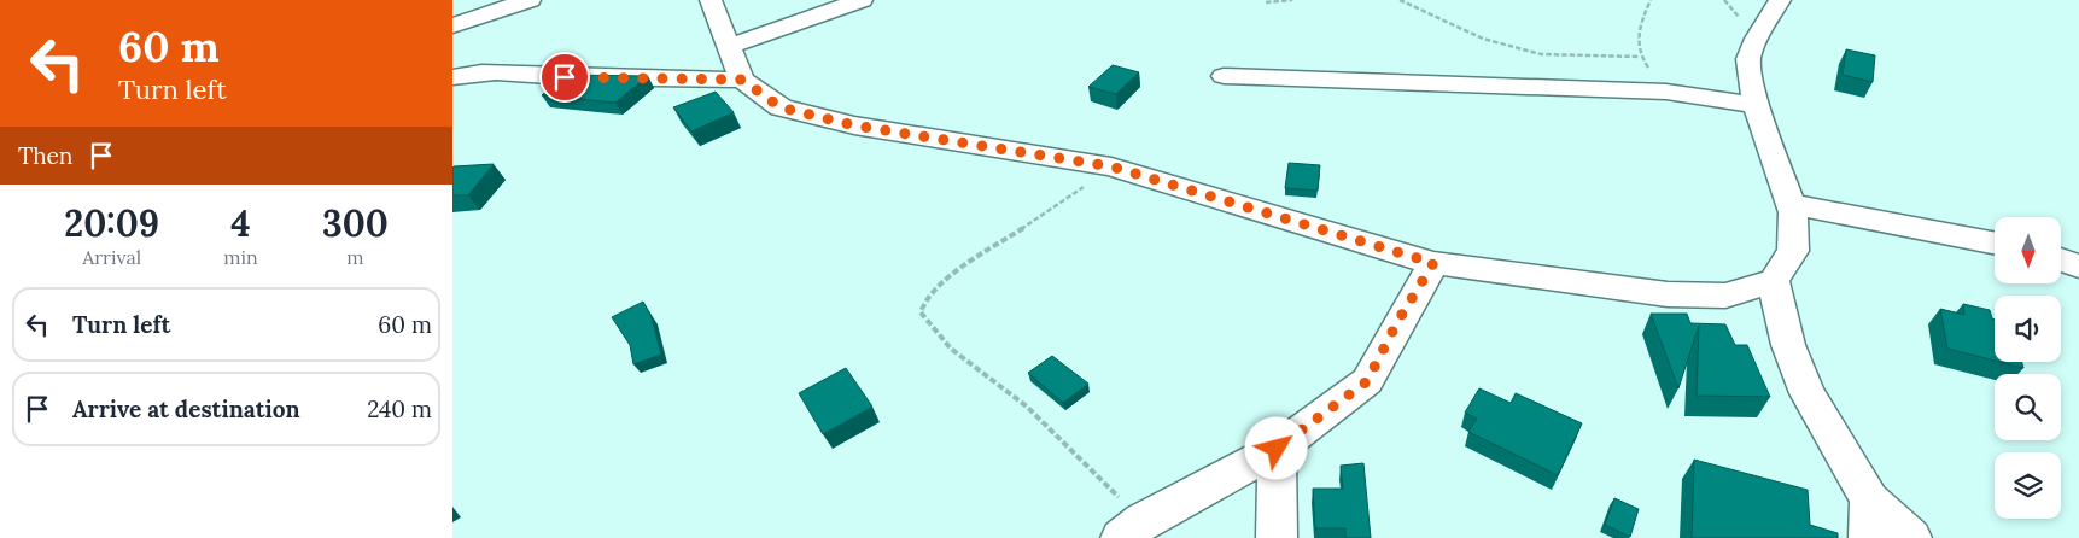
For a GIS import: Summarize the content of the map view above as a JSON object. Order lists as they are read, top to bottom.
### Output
{
  "north": "bottom",
  "page": {
    "turn": ["60 m", "Turn left"],
    "then": "Then",
    "eta": [
      "20:09",
      "Arrival",
      "4",
      "min",
      "300",
      "m"
    ],
    "list": [
      {
        "name": "Turn left",
        "value": "60 m"
      },
      {
        "name": "Arrive at destination",
        "value": "240 m"
      }
    ]
  }
}
